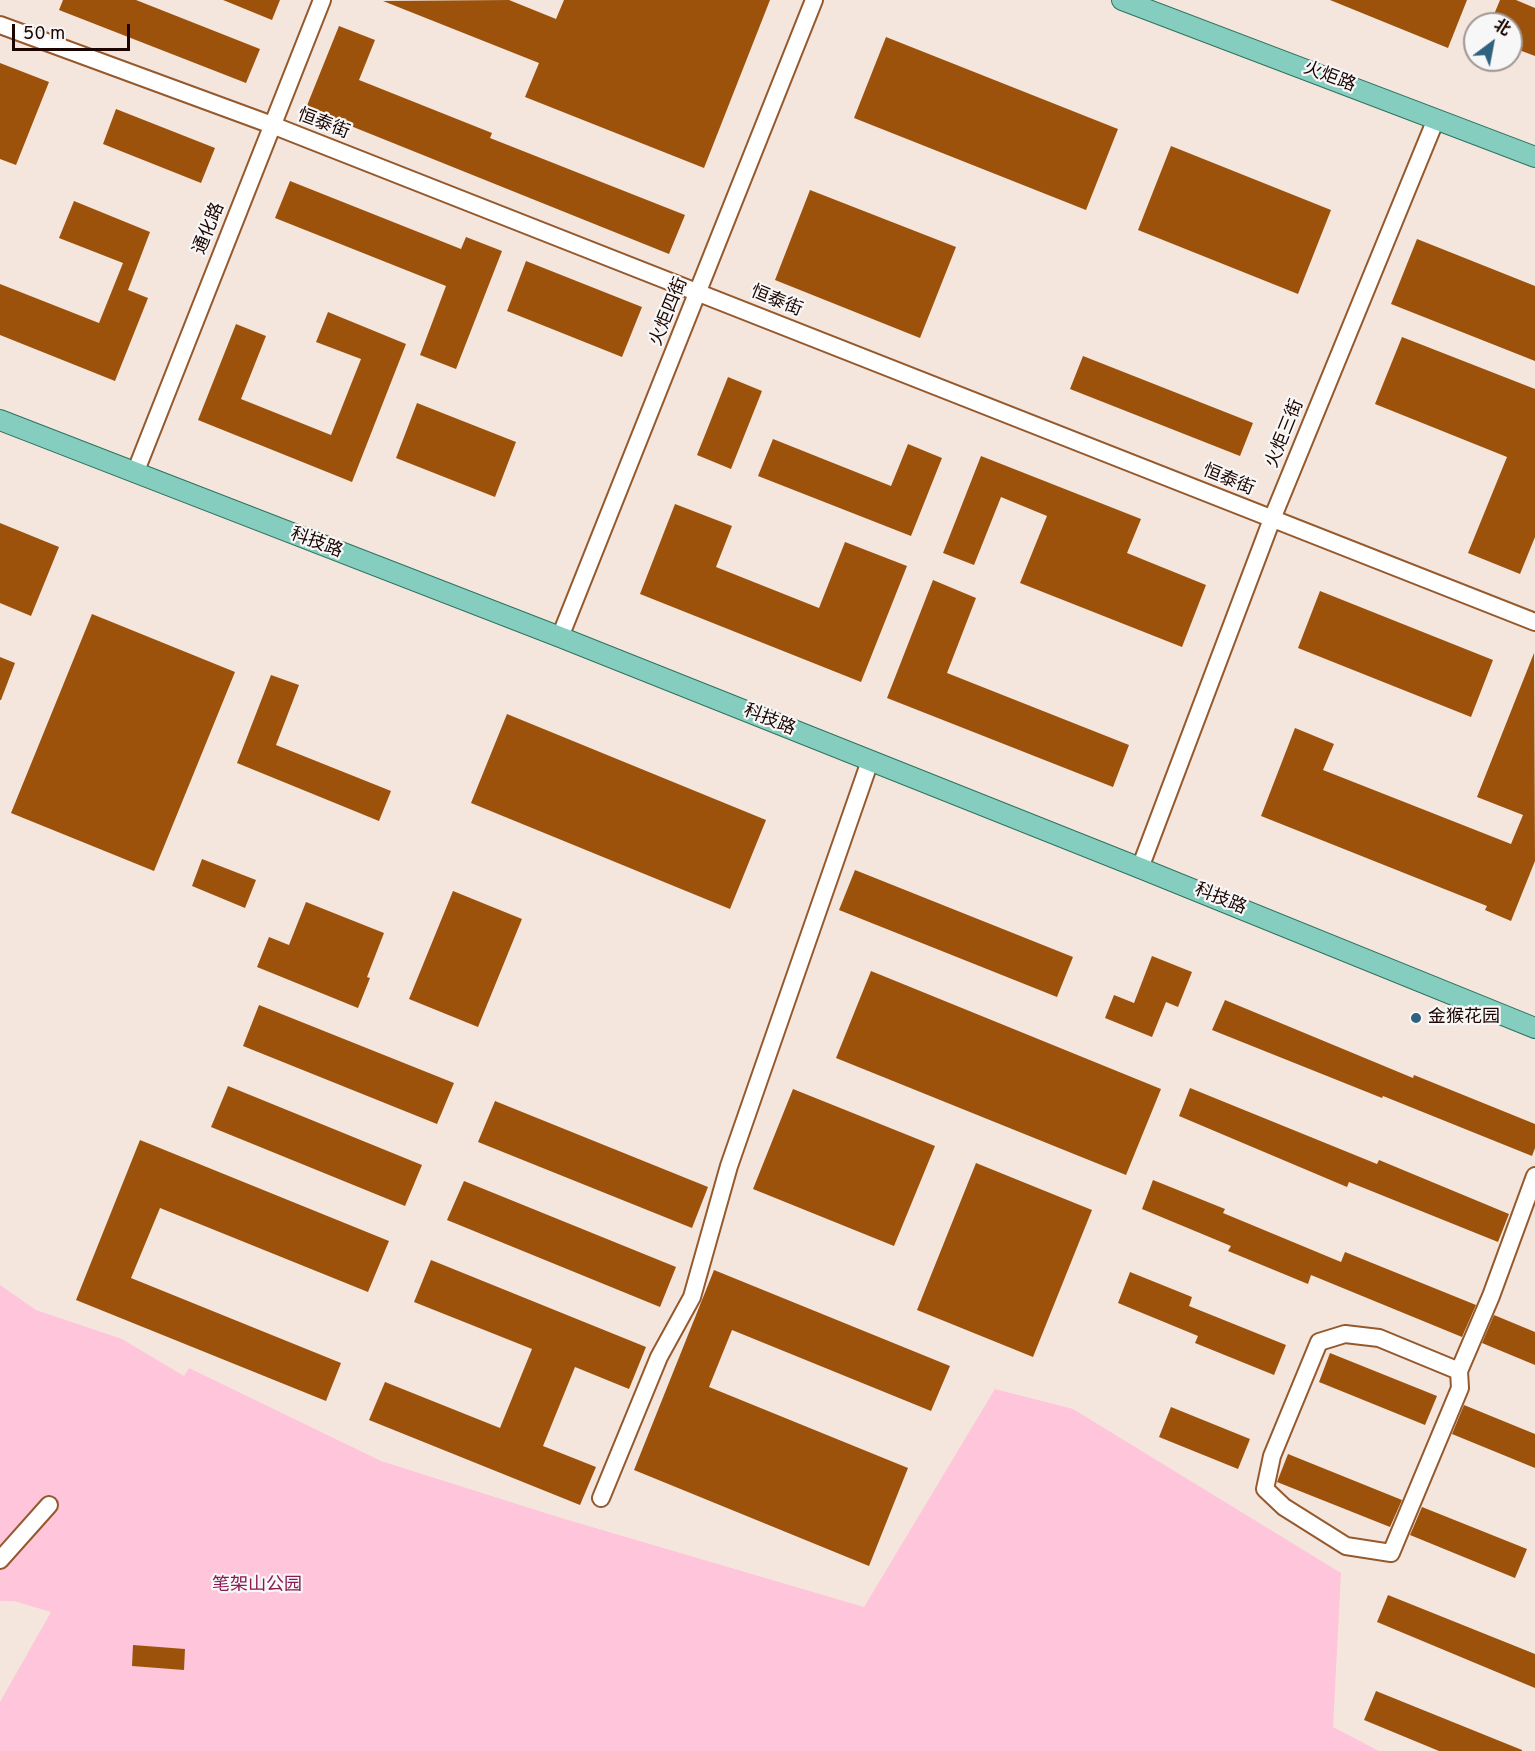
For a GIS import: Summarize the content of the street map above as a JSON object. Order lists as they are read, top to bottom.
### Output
{
  "streets": {
    "main road": ["火炬路", "科技路"],
    "street": [
      "恒泰街",
      "通化路",
      "火炬四街",
      "火炬三街"
    ]
  },
  "crossings": [
    ["火炬路", "火炬三街"],
    ["恒泰街", "通化路"],
    ["恒泰街", "火炬四街"],
    ["恒泰街", "火炬三街"],
    ["通化路", "科技路"],
    ["火炬四街", "科技路"],
    ["火炬三街", "科技路"]
  ],
  "parks": ["笔架山公园"],
  "places": ["金猴花园"],
  "scale_bar": "50 m",
  "north": "top right"
}
